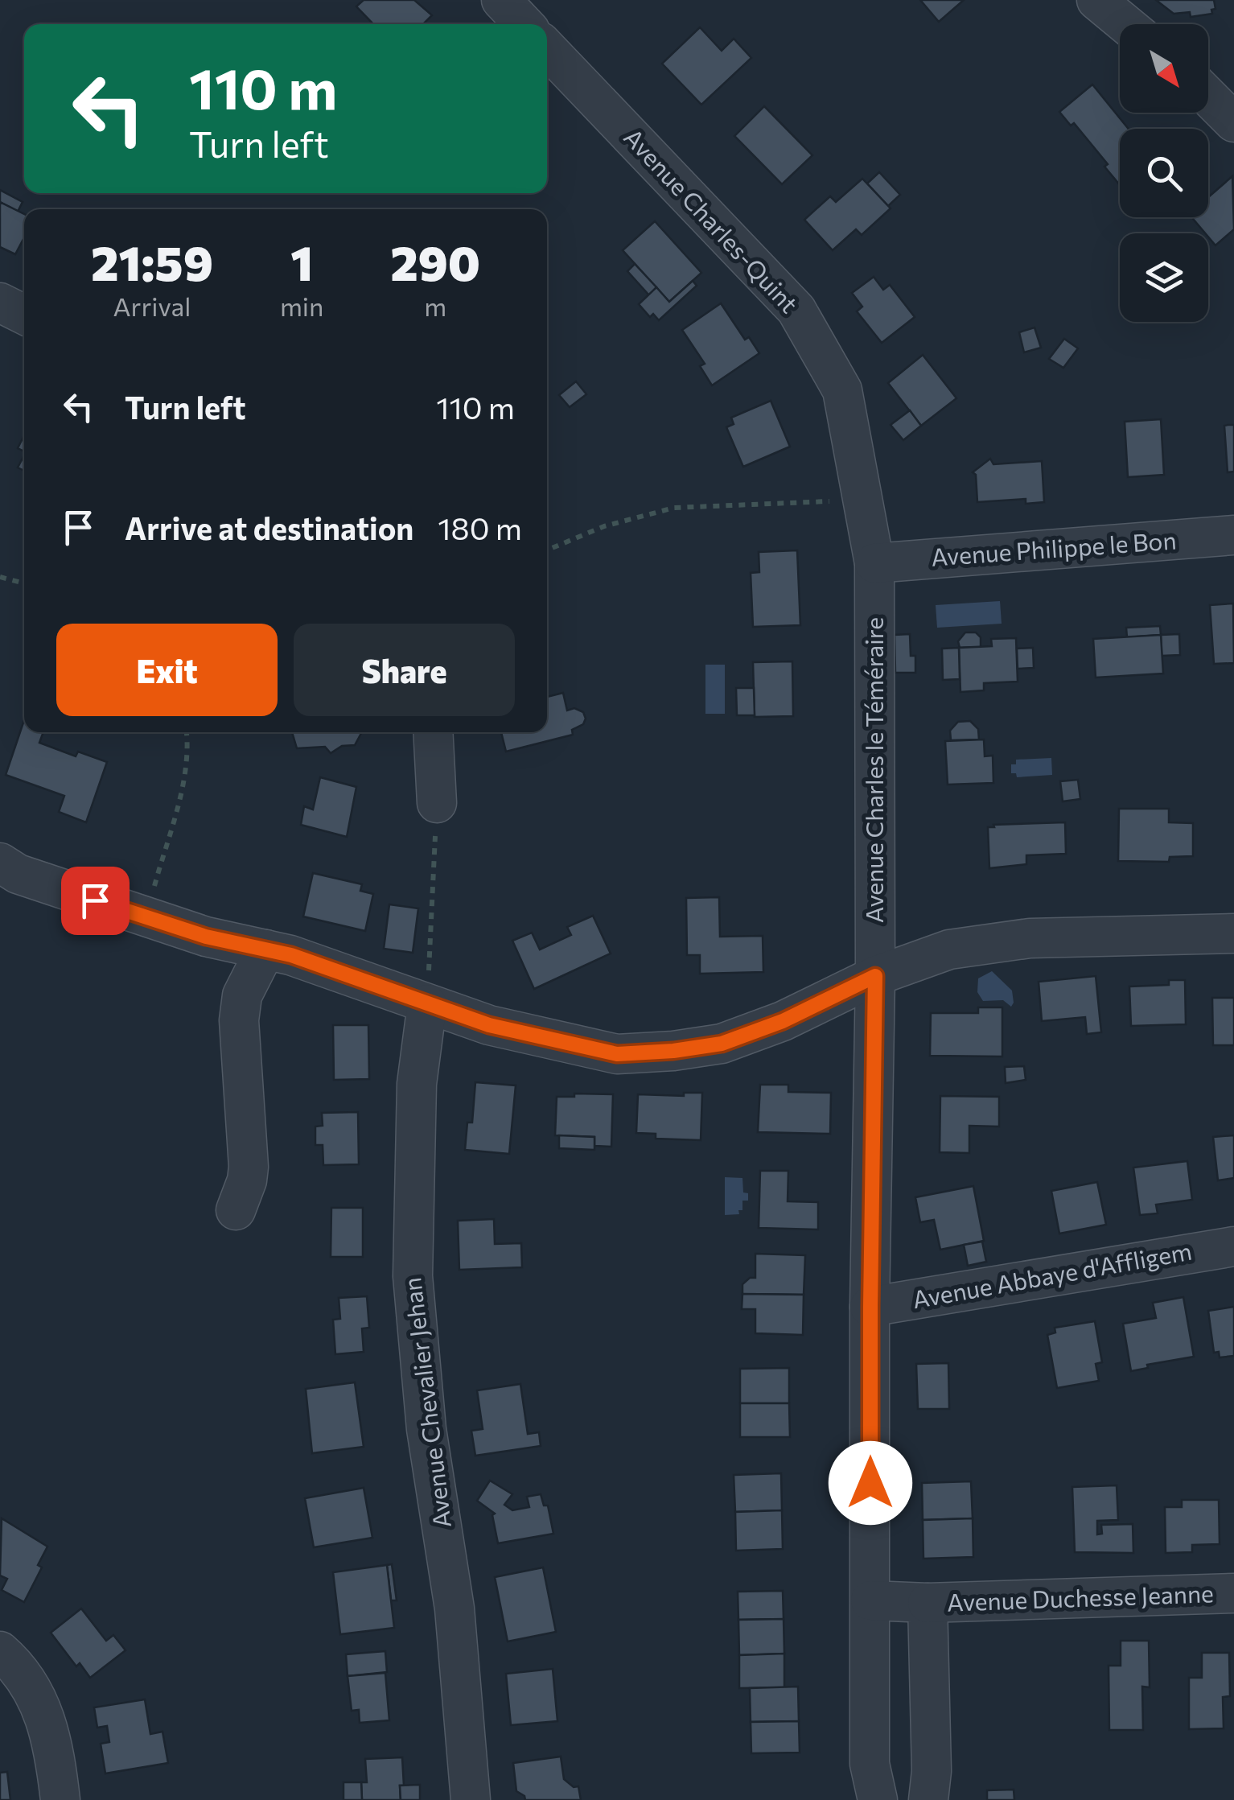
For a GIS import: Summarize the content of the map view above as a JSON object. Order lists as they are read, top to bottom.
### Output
{
  "streets": {
    "street": [
      "Avenue Charles-Quint",
      "Avenue Philippe le Bon",
      "Avenue Charles le Téméraire",
      "Avenue Abbaye d'Affligem",
      "Avenue Chevalier Jehan",
      "Avenue Duchesse Jeanne"
    ]
  },
  "crossings": [
    ["Avenue Charles-Quint", "Avenue Philippe le Bon"],
    ["Avenue Charles-Quint", "Avenue Charles le Téméraire"],
    ["Avenue Philippe le Bon", "Avenue Charles le Téméraire"],
    ["Avenue Charles le Téméraire", "Avenue Abbaye d'Affligem"],
    ["Avenue Charles le Téméraire", "Avenue Duchesse Jeanne"]
  ],
  "north": "bottom right",
  "page": {
    "turn": ["110 m", "Turn left"],
    "eta": [
      "21:59",
      "Arrival",
      "1",
      "min",
      "290",
      "m"
    ],
    "list": [
      {
        "name": "Turn left",
        "value": "110 m"
      },
      {
        "name": "Arrive at destination",
        "value": "180 m"
      }
    ],
    "buttons": ["Exit", "Share"]
  }
}
